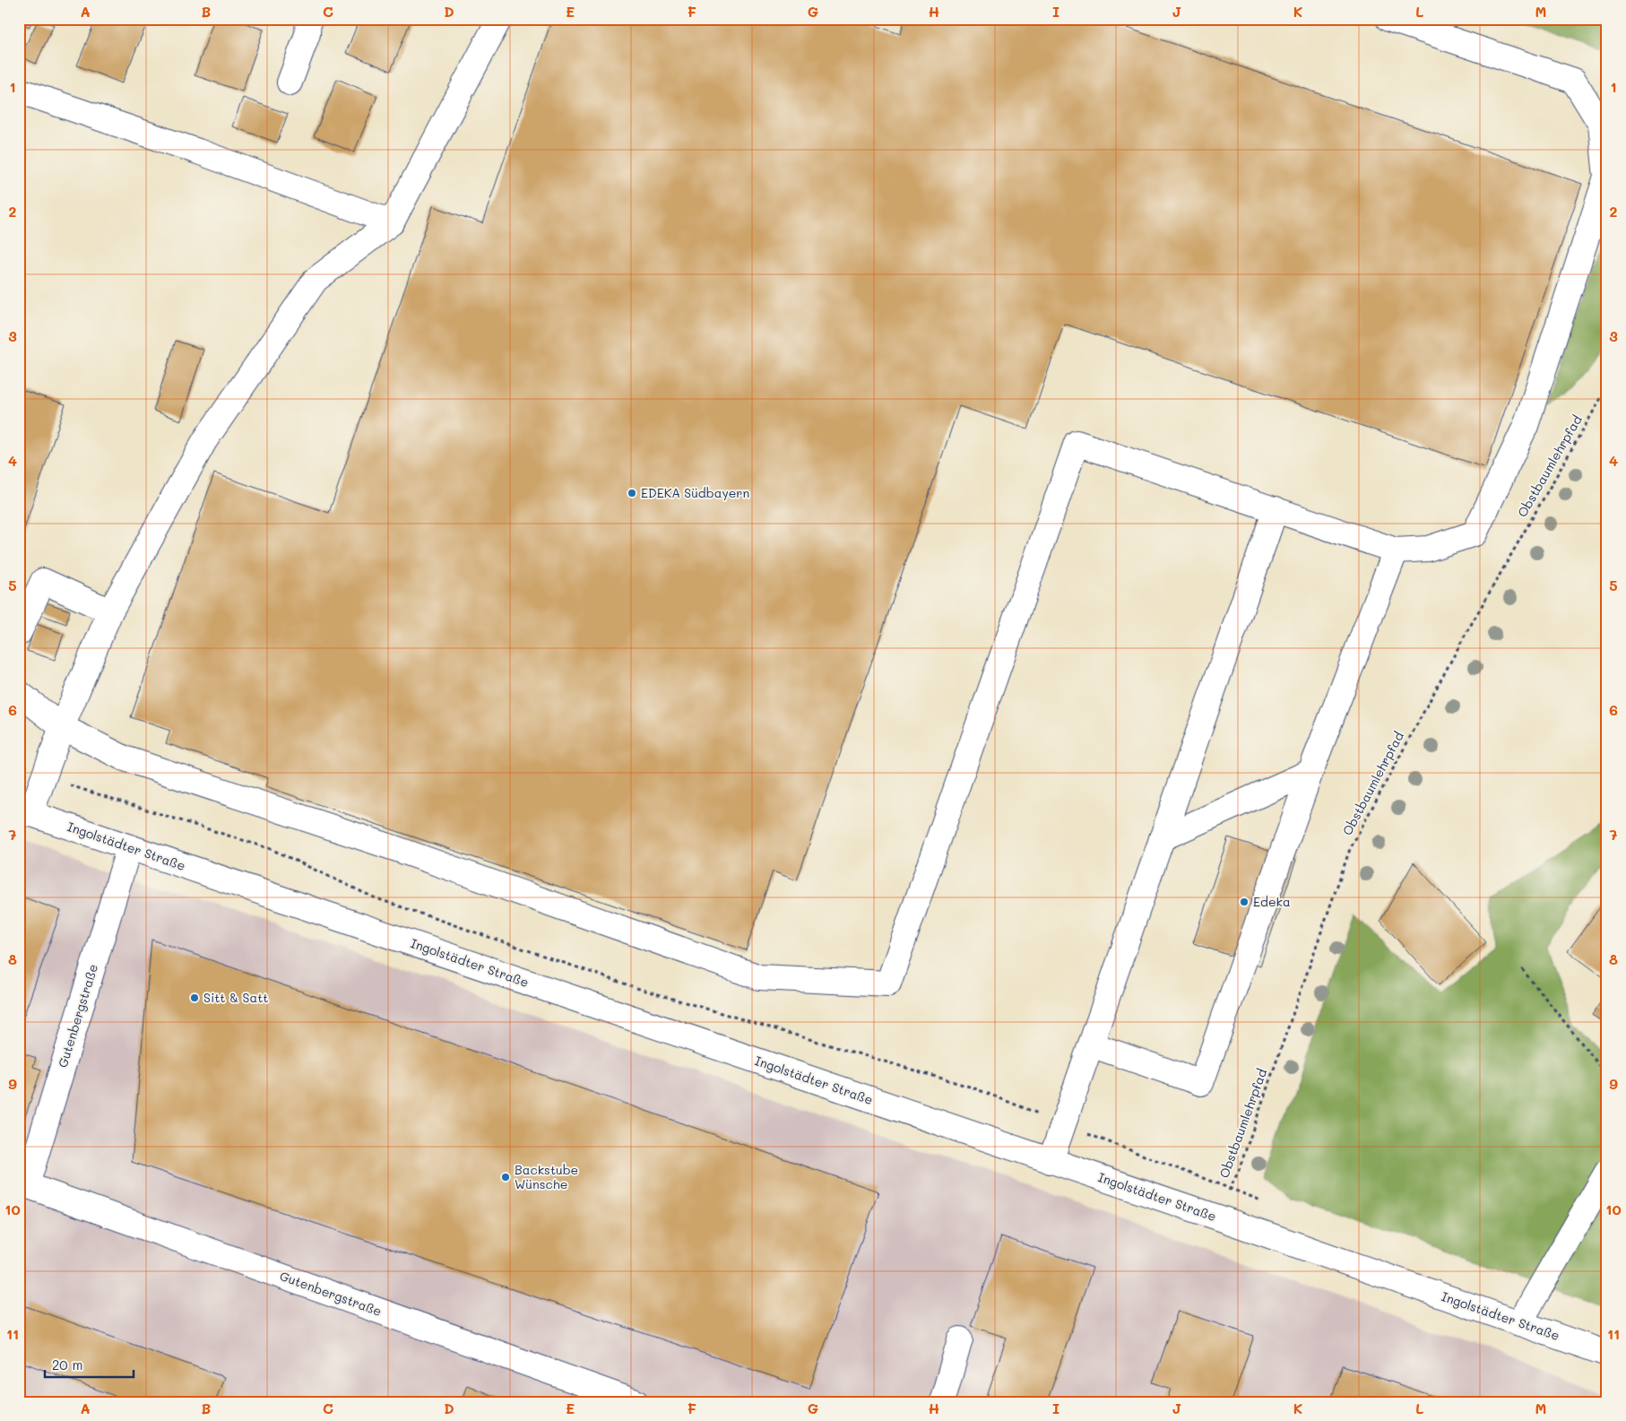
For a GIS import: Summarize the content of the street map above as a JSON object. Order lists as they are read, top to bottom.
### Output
{
  "streets": {
    "street": ["Ingolstädter Straße", "Gutenbergstraße"],
    "path": ["Obstbaumlehrpfad"]
  },
  "crossings": [
    ["Obstbaumlehrpfad", "Ingolstädter Straße"],
    ["Ingolstädter Straße", "Gutenbergstraße"]
  ],
  "places": [
    "EDEKA Südbayern",
    "Edeka",
    "Sitt & Satt",
    "Backstube Wünsche"
  ],
  "scale_bar": "20 m",
  "grid": {
    "columns": [
      "A",
      "B",
      "C",
      "D",
      "E",
      "F",
      "G",
      "H",
      "I",
      "J",
      "K",
      "L",
      "M"
    ],
    "rows": [
      "1",
      "2",
      "3",
      "4",
      "5",
      "6",
      "7",
      "8",
      "9",
      "10",
      "11"
    ]
  }
}
